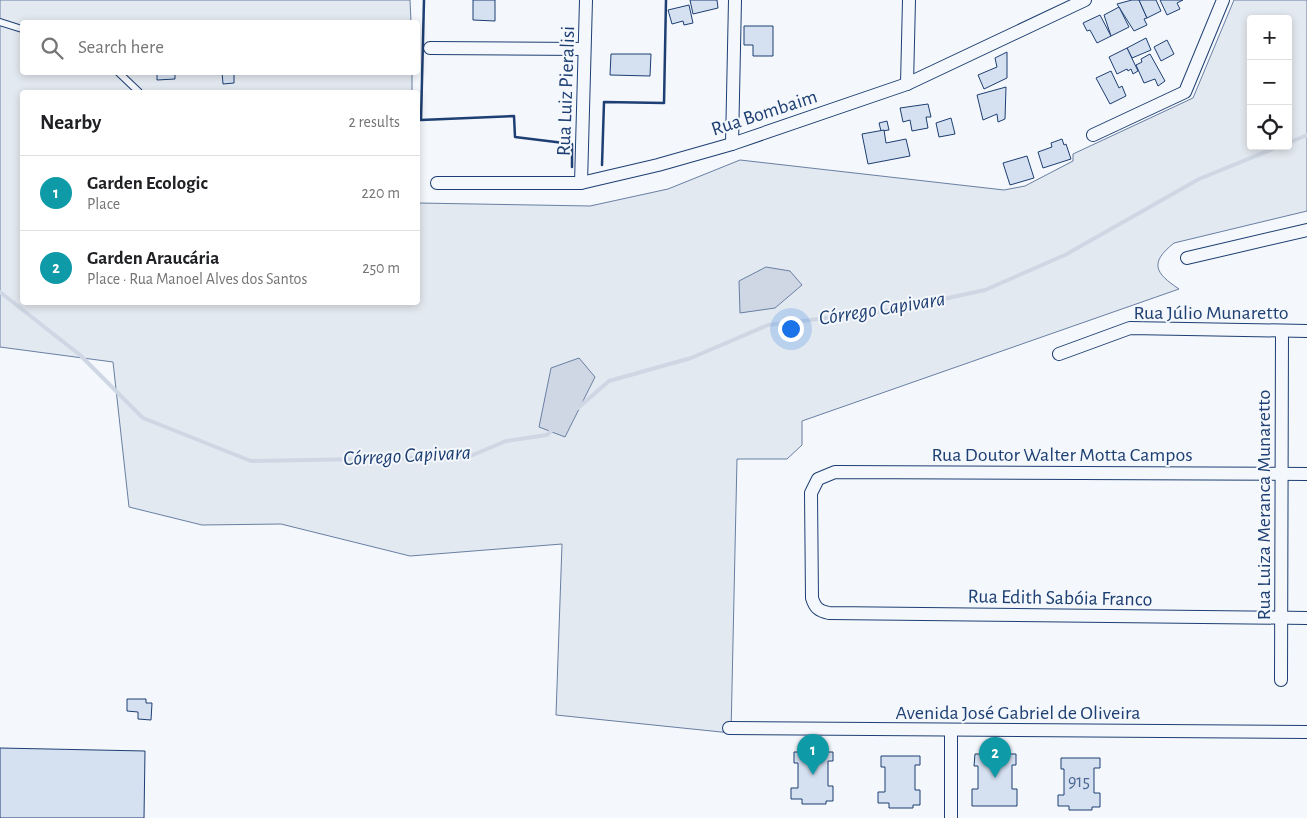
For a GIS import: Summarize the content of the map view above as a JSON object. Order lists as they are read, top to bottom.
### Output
{
  "streets": {
    "street": [
      "Rua Luiz Pieralisi",
      "Rua Bombaim",
      "Rua Júlio Munaretto",
      "Rua Doutor Walter Motta Campos",
      "Rua Luiza Meranca Munaretto",
      "Rua Edith Sabóia Franco",
      "Avenida José Gabriel de Oliveira"
    ]
  },
  "crossings": [
    ["Rua Luiz Pieralisi", "Rua Bombaim"],
    ["Rua Júlio Munaretto", "Rua Luiza Meranca Munaretto"],
    ["Rua Doutor Walter Motta Campos", "Rua Luiza Meranca Munaretto"],
    ["Rua Doutor Walter Motta Campos", "Rua Edith Sabóia Franco"],
    ["Rua Luiza Meranca Munaretto", "Rua Edith Sabóia Franco"]
  ],
  "water": ["Córrego Capivara"],
  "house_numbers": ["915"],
  "page": {
    "map_buttons": ["+", "−"],
    "search": "Search here",
    "heading": ["Nearby", "2 results"],
    "list": [
      {
        "mark": "1",
        "name": "Garden Ecologic",
        "note": "Place",
        "value": "220 m"
      },
      {
        "mark": "2",
        "name": "Garden Araucária",
        "note": "Place · Rua Manoel Alves dos Santos",
        "value": "250 m"
      }
    ],
    "pins": ["1", "2"]
  }
}
